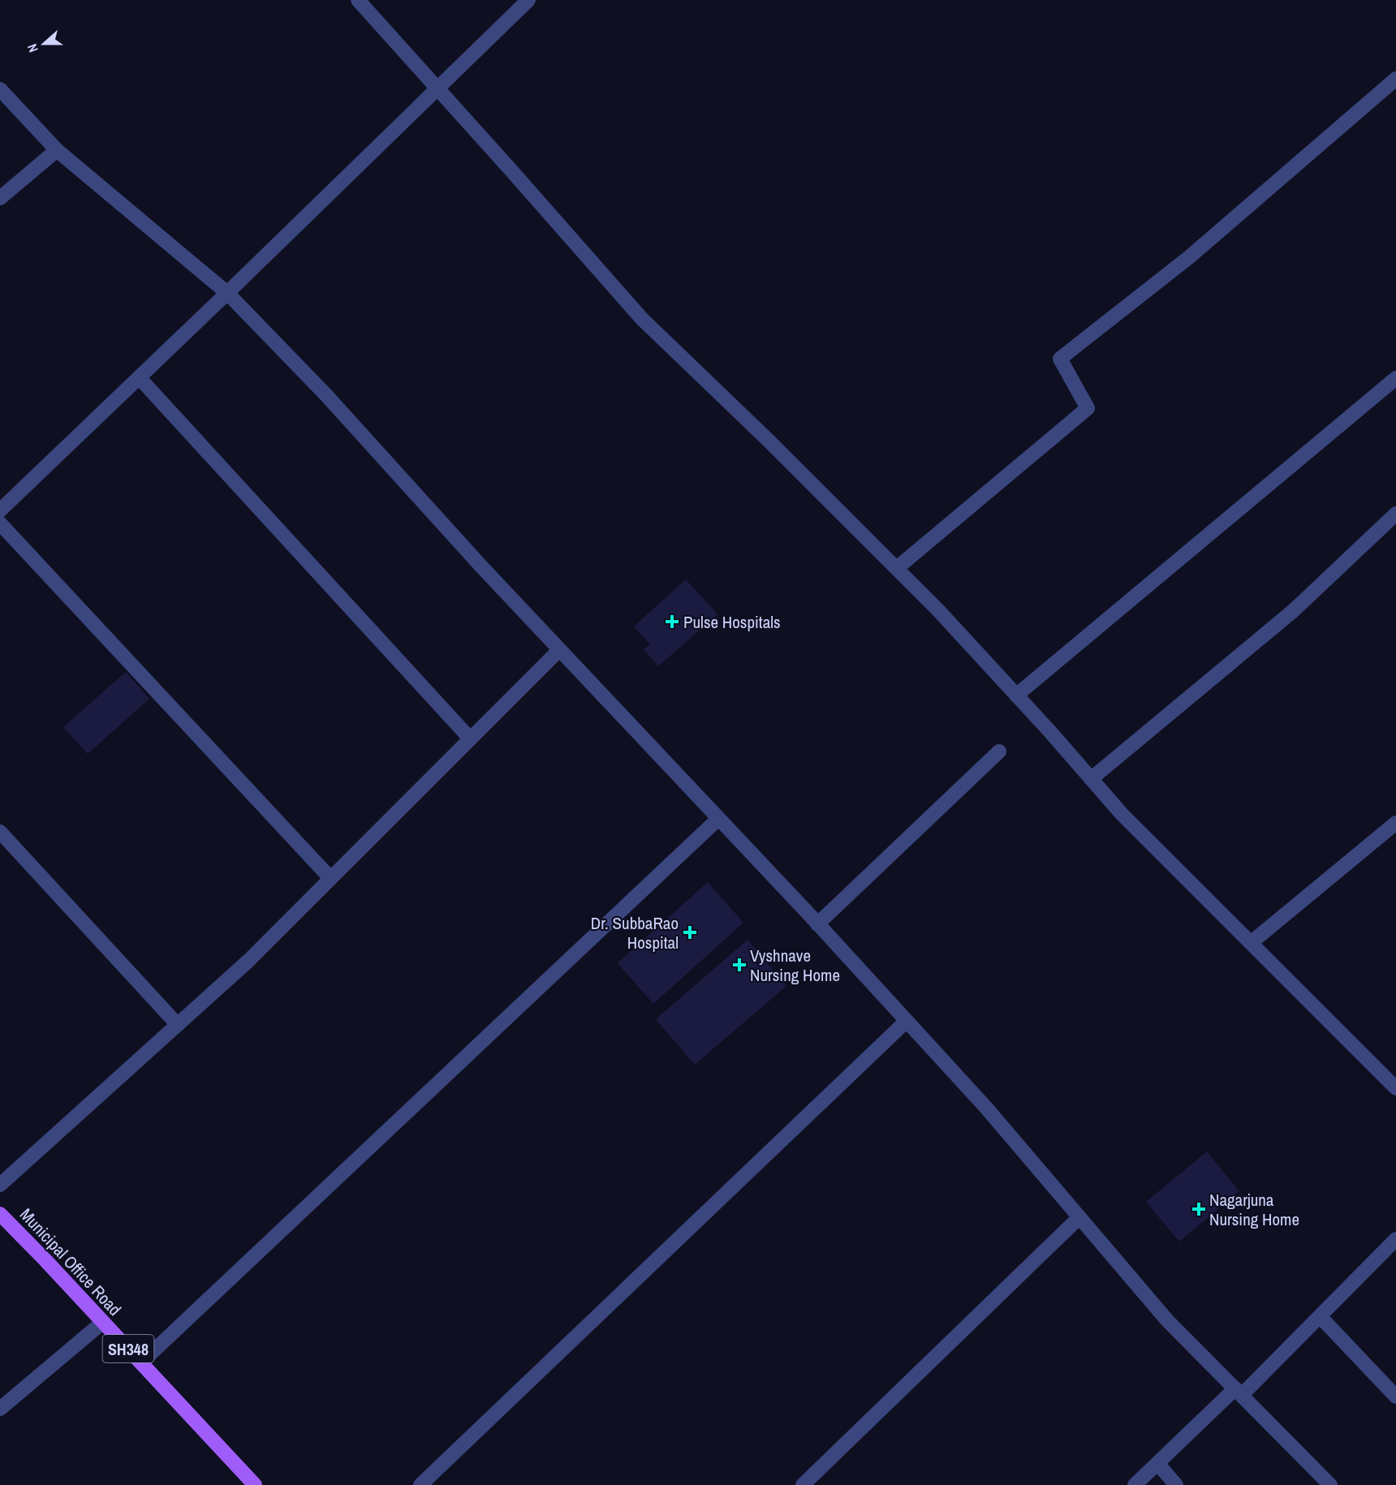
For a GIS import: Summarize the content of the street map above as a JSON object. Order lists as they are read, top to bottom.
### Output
{
  "streets": {
    "main road": ["Municipal Office Road", "SH348"]
  },
  "places": {
    "health": [
      "Pulse Hospitals",
      "Dr. SubbaRao Hospital",
      "Vyshnave Nursing Home",
      "Nagarjuna Nursing Home"
    ]
  },
  "north": "left"
}
